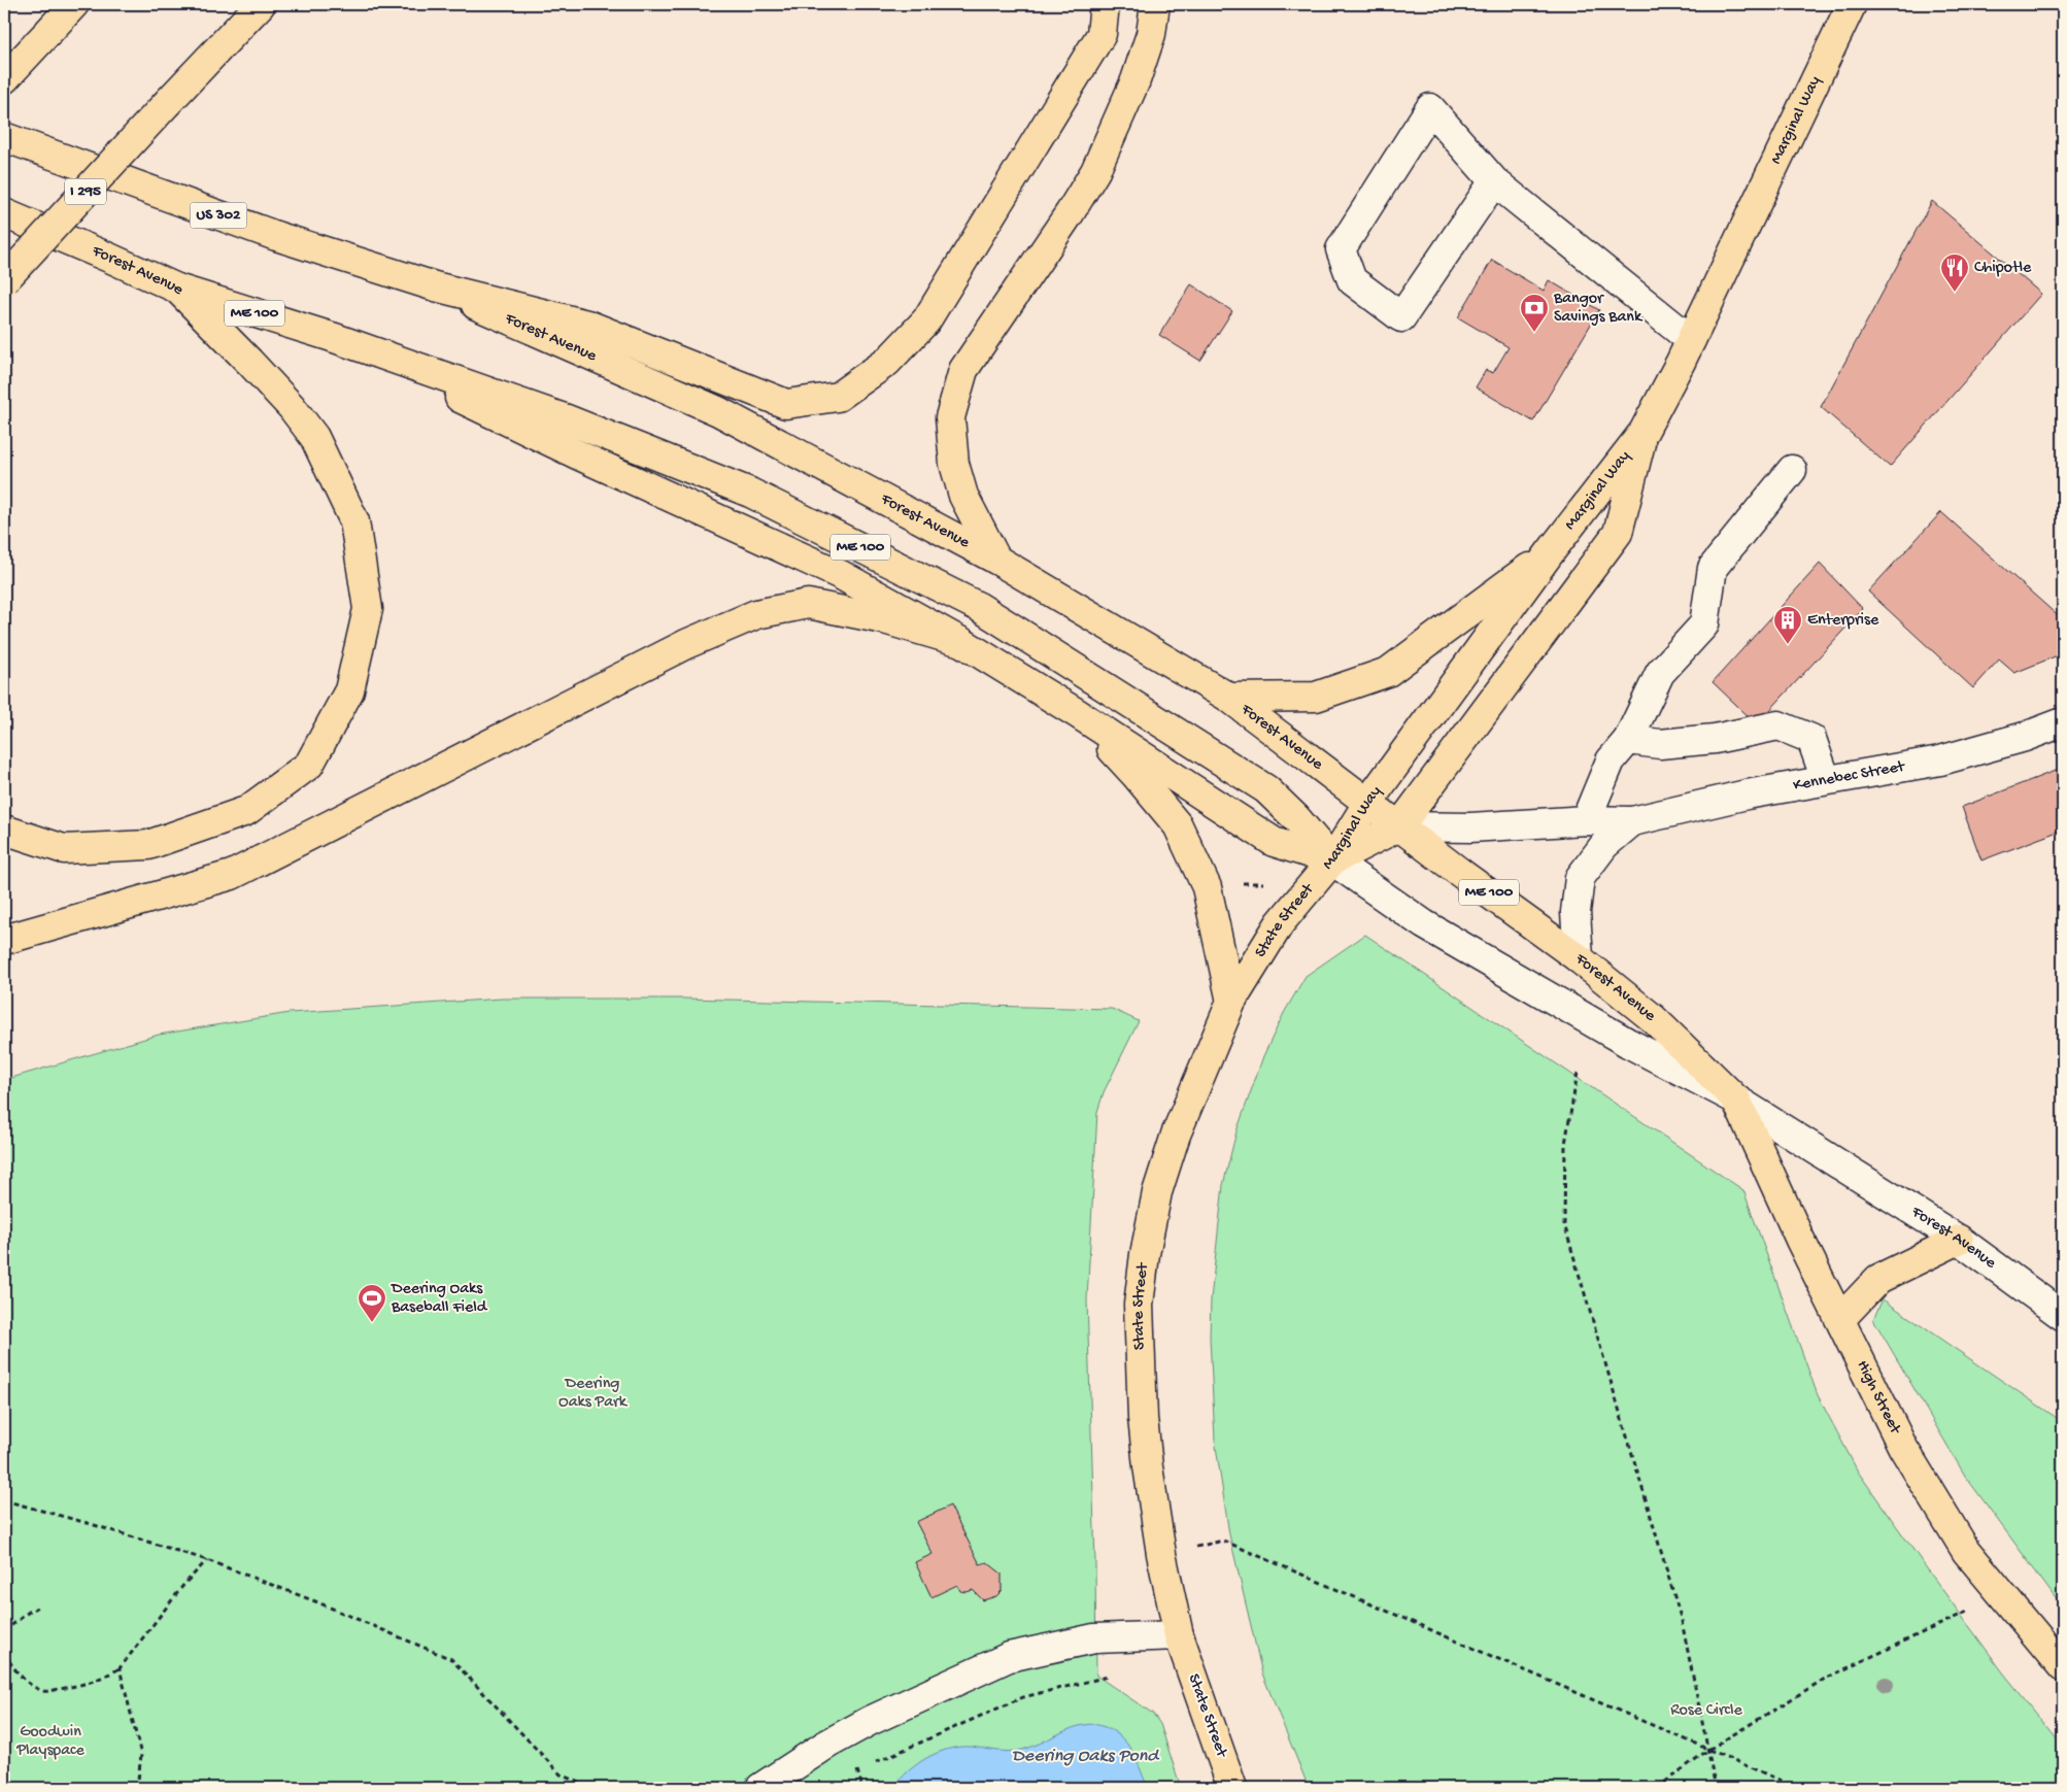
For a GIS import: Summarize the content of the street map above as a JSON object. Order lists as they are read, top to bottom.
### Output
{
  "streets": {
    "main road": [
      "Marginal Way",
      "I 295",
      "US 302",
      "Forest Avenue",
      "ME 100",
      "State Street",
      "High Street"
    ],
    "street": ["Kennebec Street"]
  },
  "crossings": [
    ["Marginal Way", "Forest Avenue"],
    ["Marginal Way", "Kennebec Street"],
    ["Marginal Way", "State Street"],
    ["Forest Avenue", "Kennebec Street"],
    ["Forest Avenue", "State Street"],
    ["Forest Avenue", "High Street"]
  ],
  "water": ["Deering Oaks Pond"],
  "parks": ["Deering Oaks Park", "Rose Circle", "Goodwin Playspace"],
  "places": {
    "restaurant": ["Chipotle"],
    "bank": ["Bangor Savings Bank"],
    "building": ["Enterprise"],
    "sports": ["Deering Oaks Baseball Field"]
  }
}
